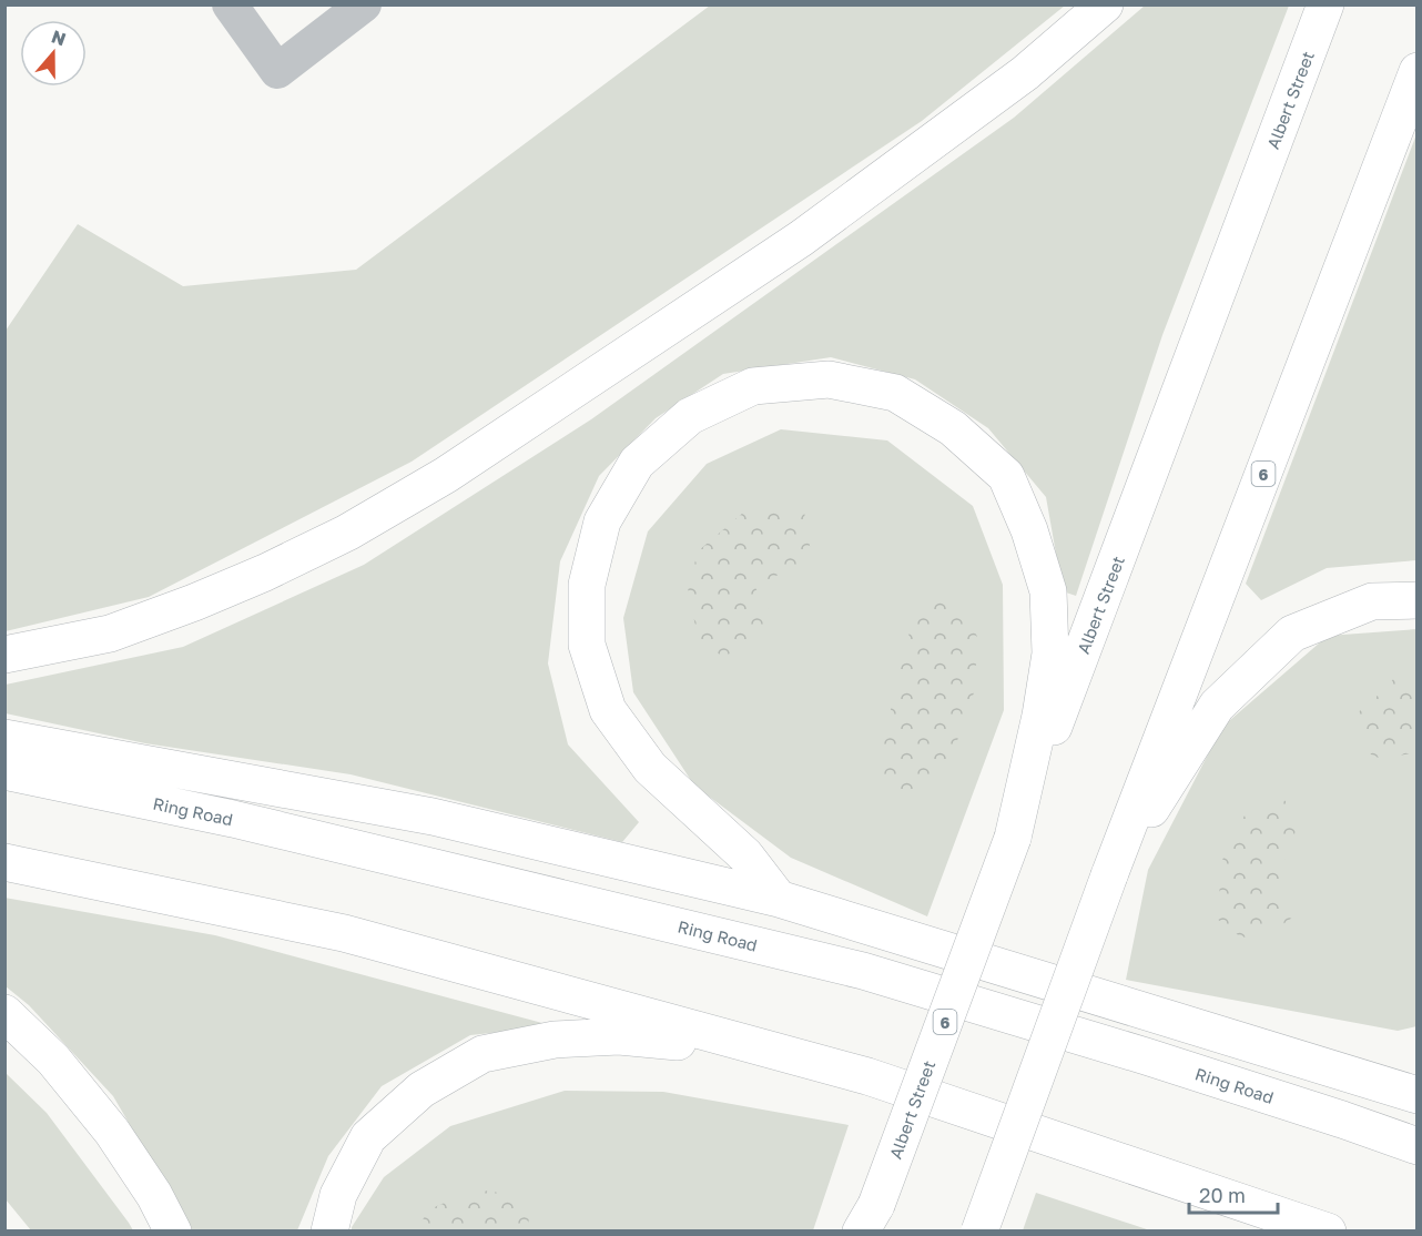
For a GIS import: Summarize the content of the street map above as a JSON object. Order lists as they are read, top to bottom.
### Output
{
  "streets": {
    "highway": ["Albert Street", "6", "Ring Road"]
  },
  "scale_bar": "20 m",
  "north": "top"
}
